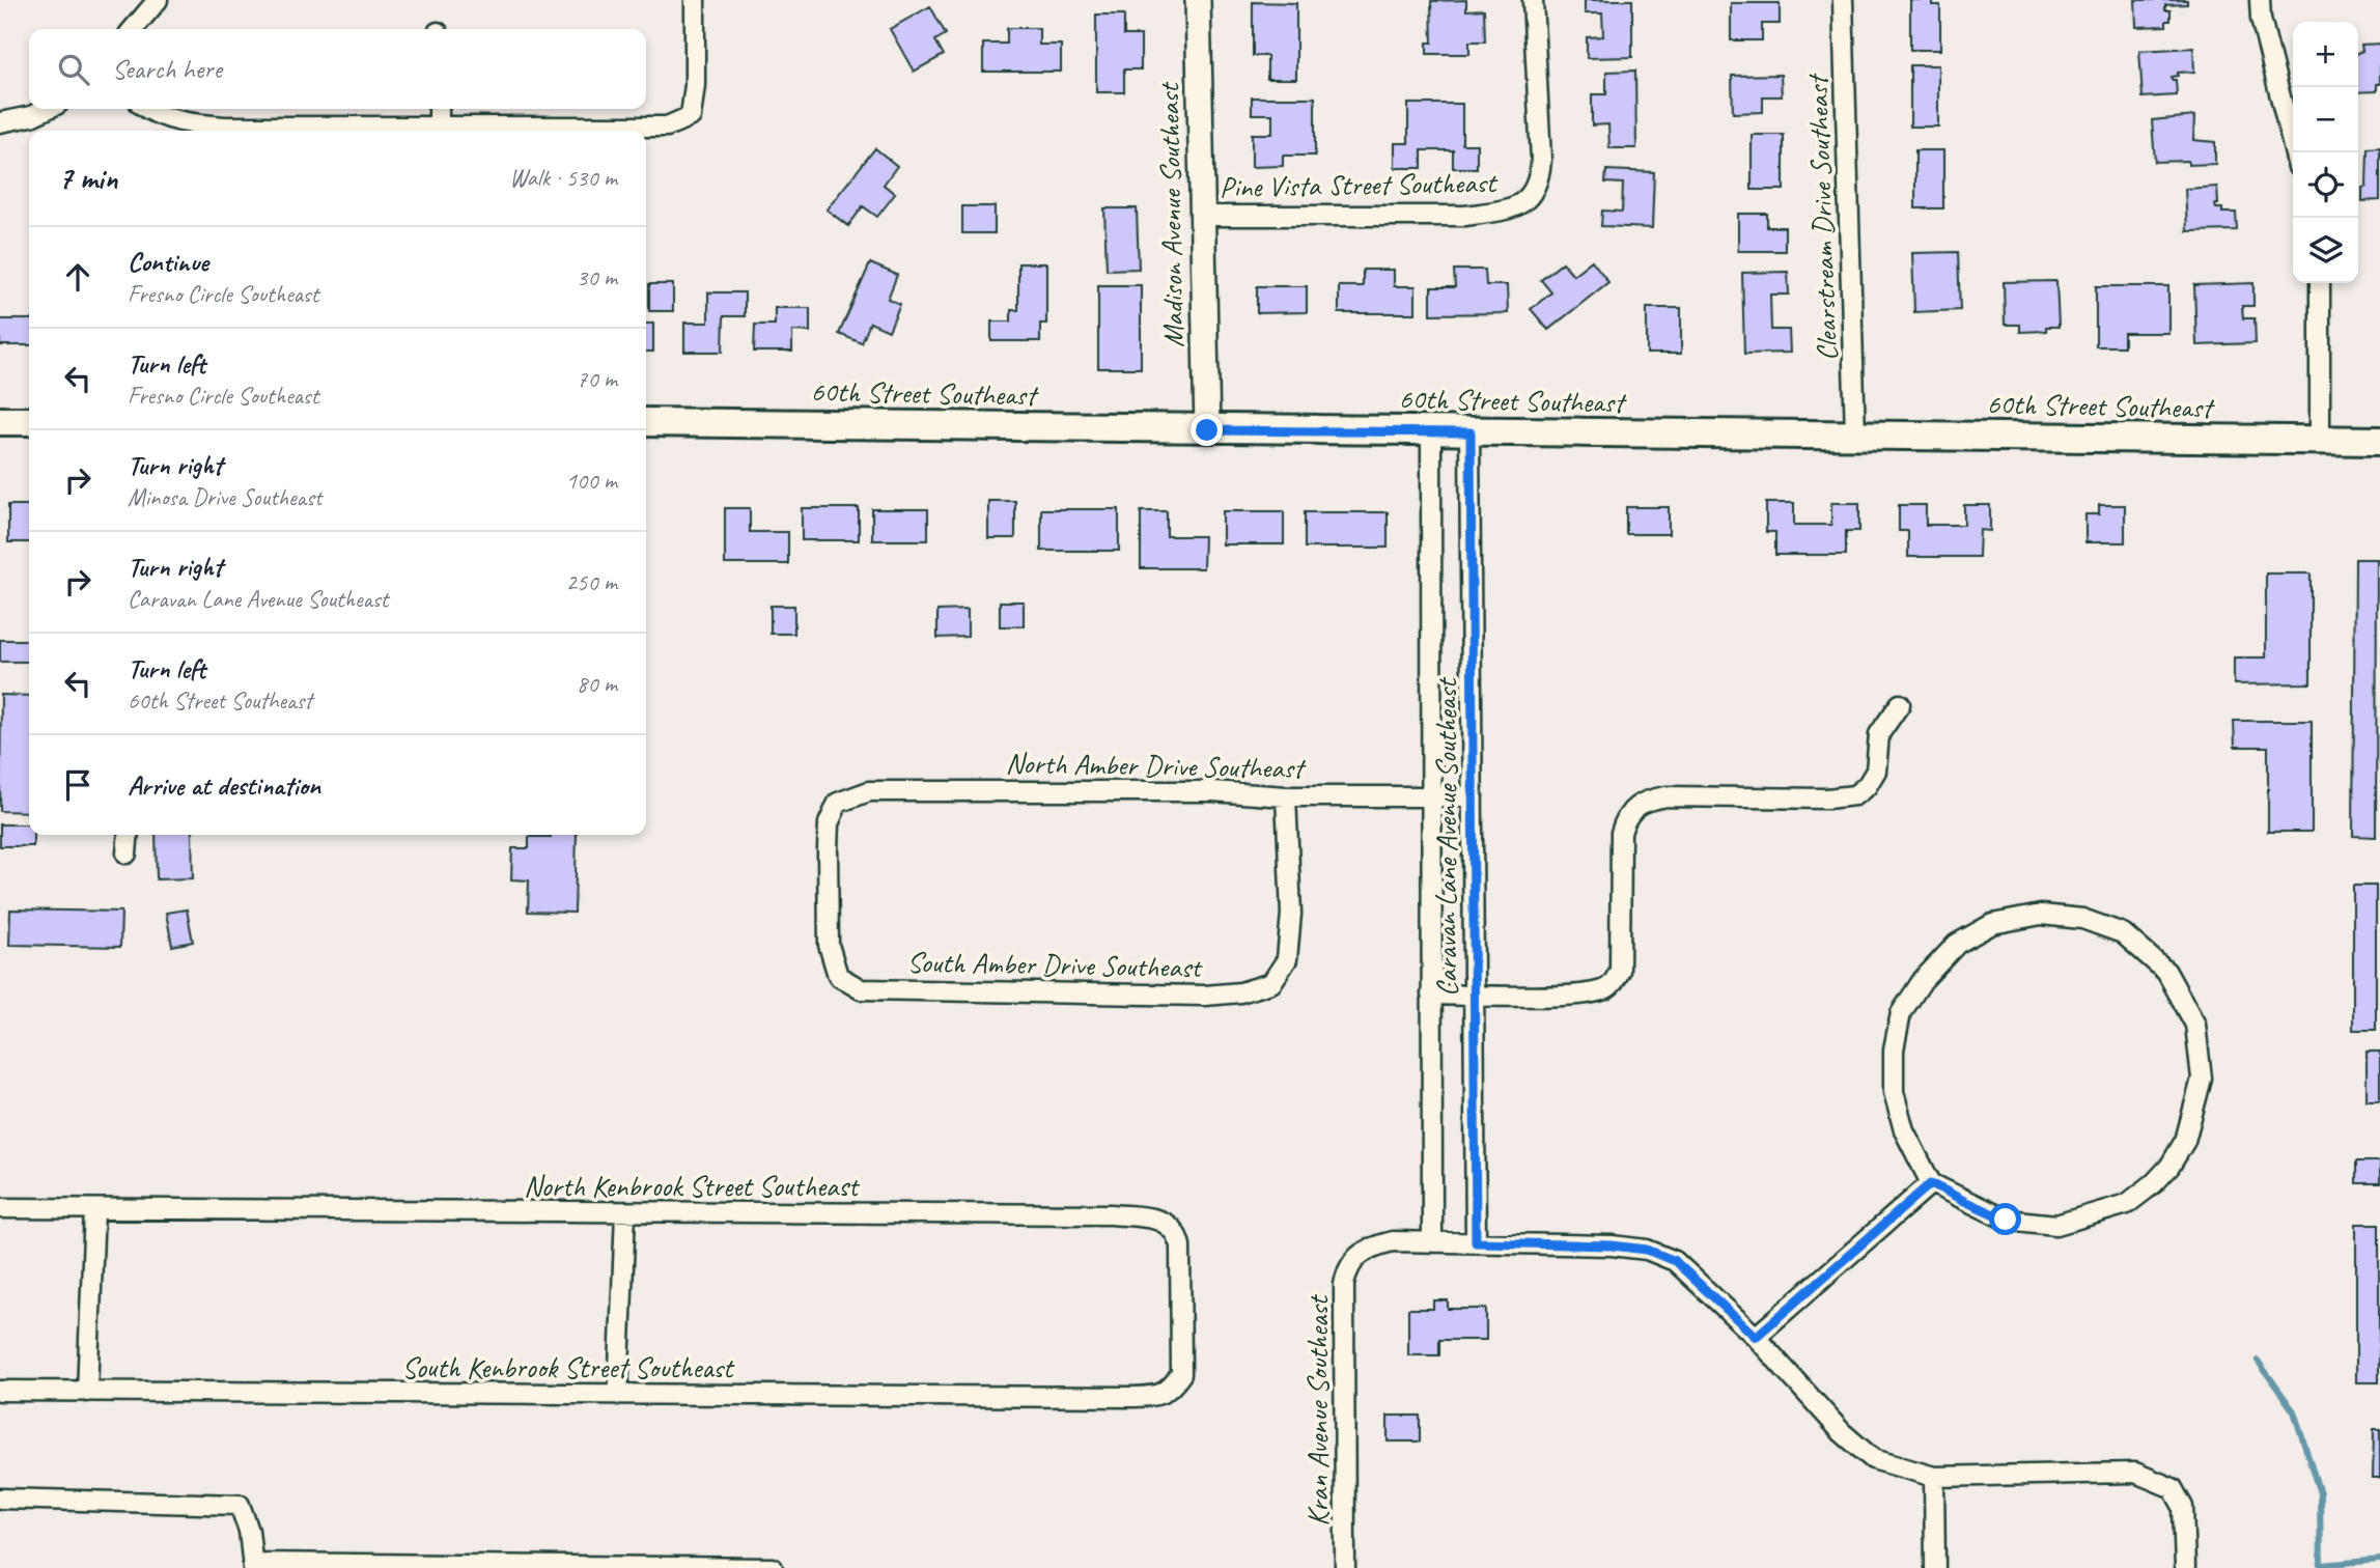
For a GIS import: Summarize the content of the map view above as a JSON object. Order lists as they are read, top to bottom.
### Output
{
  "streets": {
    "main road": ["60th Street Southeast"],
    "street": [
      "Pine Vista Street Southeast",
      "Madison Avenue Southeast",
      "Clearstream Drive Southeast",
      "North Amber Drive Southeast",
      "Caravan Lane Avenue Southeast",
      "South Amber Drive Southeast",
      "North Kenbrook Street Southeast",
      "South Kenbrook Street Southeast",
      "Kran Avenue Southeast"
    ]
  },
  "crossings": [
    ["Pine Vista Street Southeast", "Madison Avenue Southeast"],
    ["Madison Avenue Southeast", "60th Street Southeast"],
    ["Clearstream Drive Southeast", "60th Street Southeast"],
    ["60th Street Southeast", "Caravan Lane Avenue Southeast"],
    ["North Amber Drive Southeast", "Caravan Lane Avenue Southeast"],
    ["North Amber Drive Southeast", "South Amber Drive Southeast"],
    ["Caravan Lane Avenue Southeast", "Kran Avenue Southeast"],
    ["North Kenbrook Street Southeast", "South Kenbrook Street Southeast"]
  ],
  "page": {
    "map_buttons": ["+", "−"],
    "search": "Search here",
    "heading": ["7 min", "Walk · 530 m"],
    "list": [
      ["Continue", "Fresno Circle Southeast", "30 m"],
      ["Turn left", "Fresno Circle Southeast", "70 m"],
      ["Turn right", "Minosa Drive Southeast", "100 m"],
      ["Turn right", "Caravan Lane Avenue Southeast", "250 m"],
      ["Turn left", "60th Street Southeast", "80 m"],
      "Arrive at destination"
    ]
  }
}
